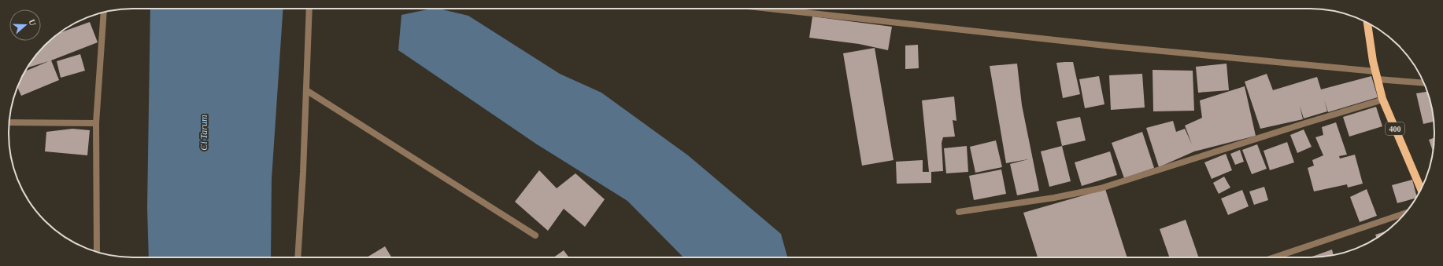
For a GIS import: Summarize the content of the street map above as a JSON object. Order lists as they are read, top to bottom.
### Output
{
  "streets": {
    "main road": ["400"]
  },
  "water": ["Ci Tarum"],
  "north": "right"
}
